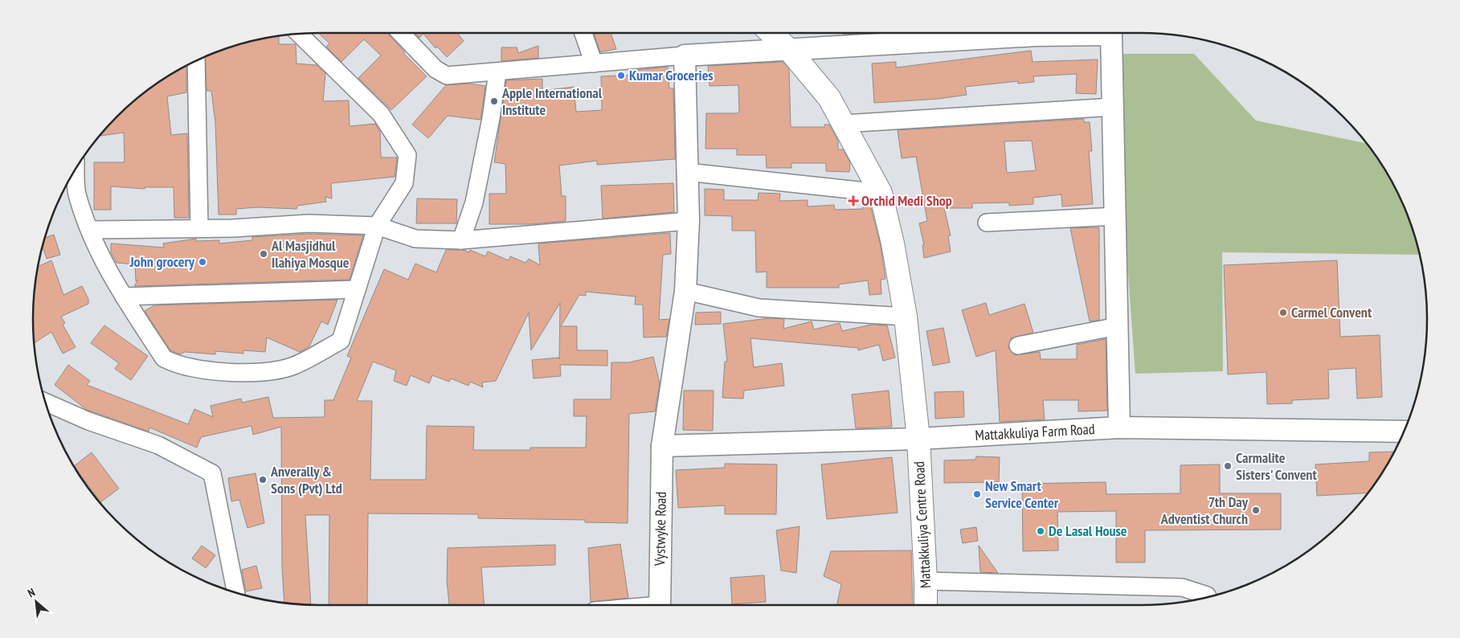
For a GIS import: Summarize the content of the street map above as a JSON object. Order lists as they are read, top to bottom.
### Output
{
  "streets": {
    "main road": ["Mattakkuliya Centre Road"],
    "street": ["Mattakkuliya Farm Road", "Vystwyke Road"]
  },
  "crossings": [
    ["Mattakkuliya Farm Road", "Mattakkuliya Centre Road"],
    ["Mattakkuliya Farm Road", "Vystwyke Road"]
  ],
  "places": {
    "other": [
      "Kumar Groceries",
      "Apple International Institute",
      "Al Masjidhul Ilahiya Mosque",
      "John grocery",
      "Carmel Convent",
      "Carmalite Sisters' Convent",
      "Anverally & Sons (Pvt) Ltd",
      "New Smart Service Center",
      "7th Day Adventist Church",
      "De Lasal House"
    ],
    "health": ["Orchid Medi Shop"]
  },
  "north": "top left"
}
